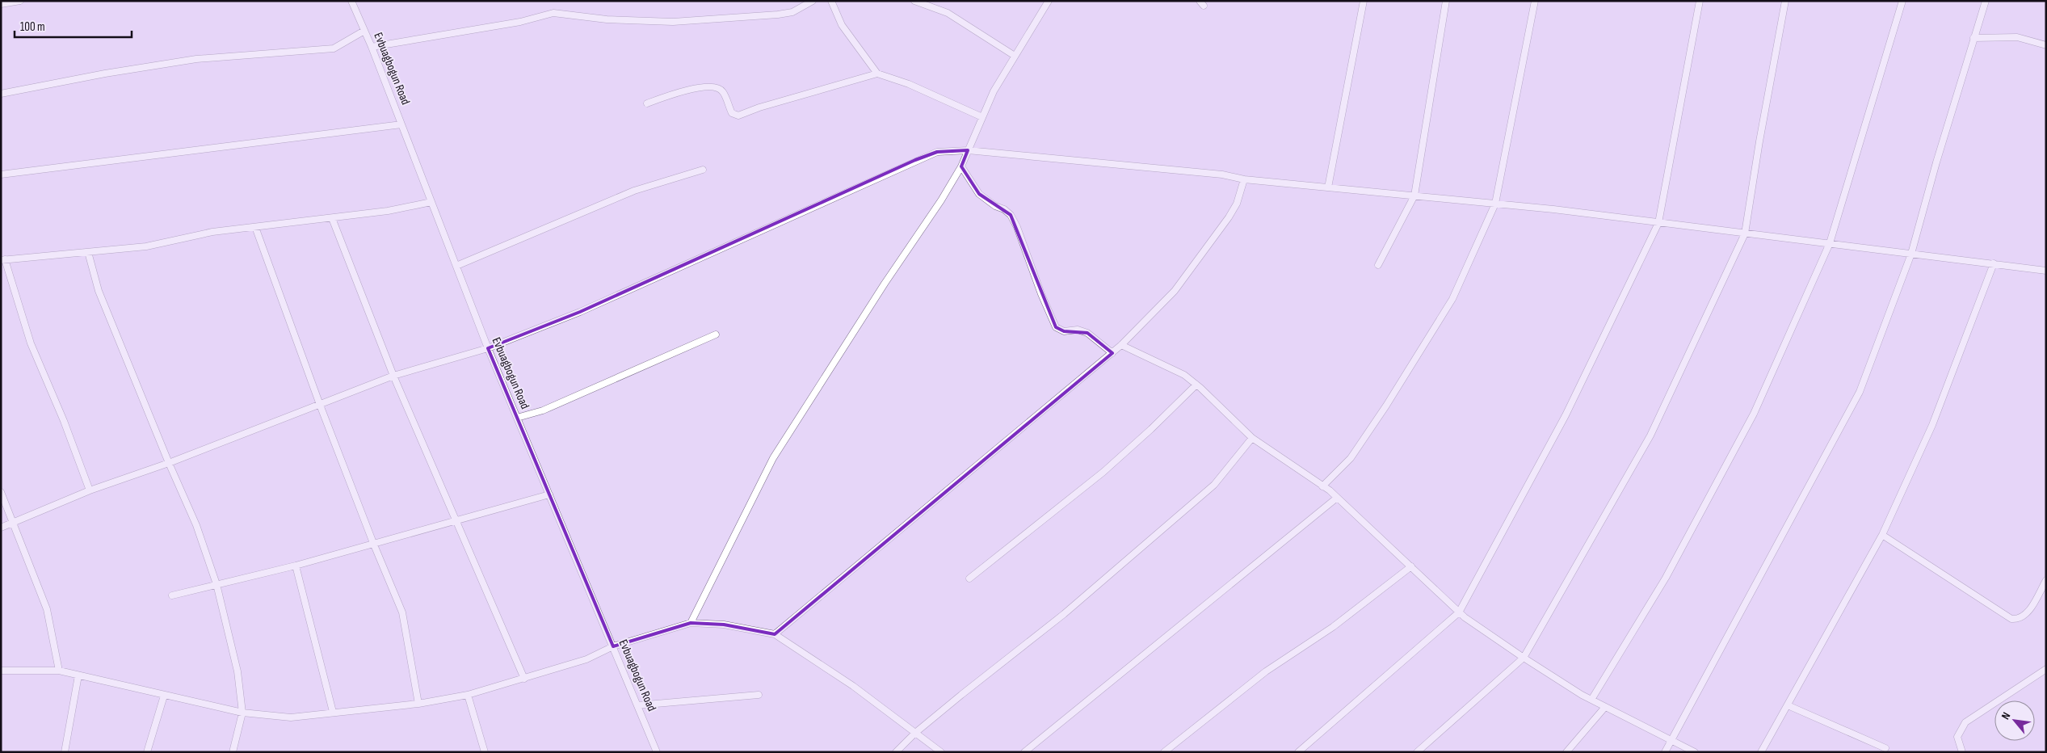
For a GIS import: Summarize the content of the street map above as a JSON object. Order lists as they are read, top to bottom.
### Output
{
  "streets": {
    "street": ["Evbuagbogun Road"]
  },
  "scale_bar": "100 m",
  "north": "top left"
}
